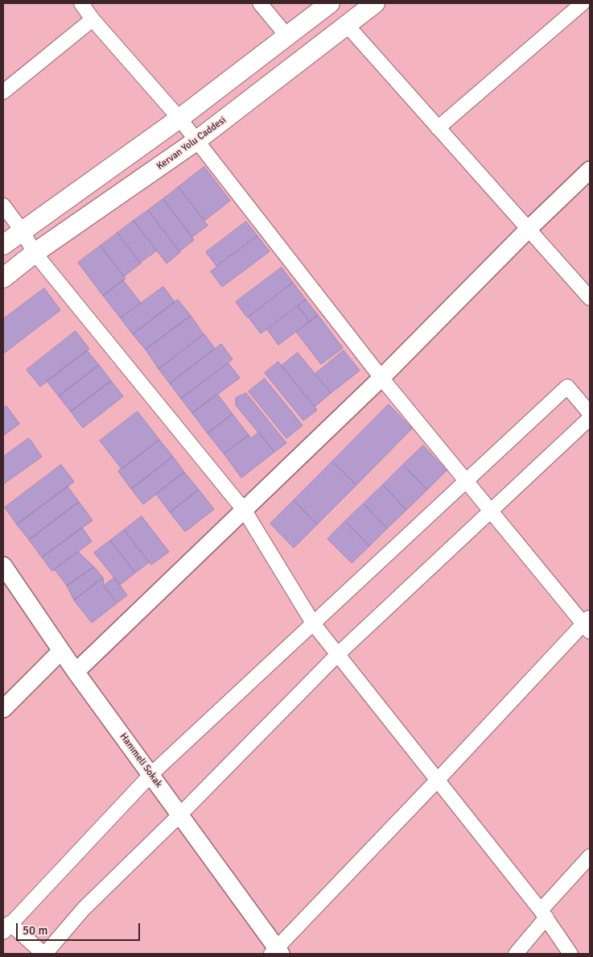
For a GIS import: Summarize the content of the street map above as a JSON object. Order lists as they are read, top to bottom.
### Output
{
  "streets": {
    "main road": ["Kervan Yolu Caddesi"],
    "street": ["Hanımeli Sokak"]
  },
  "scale_bar": "50 m"
}
